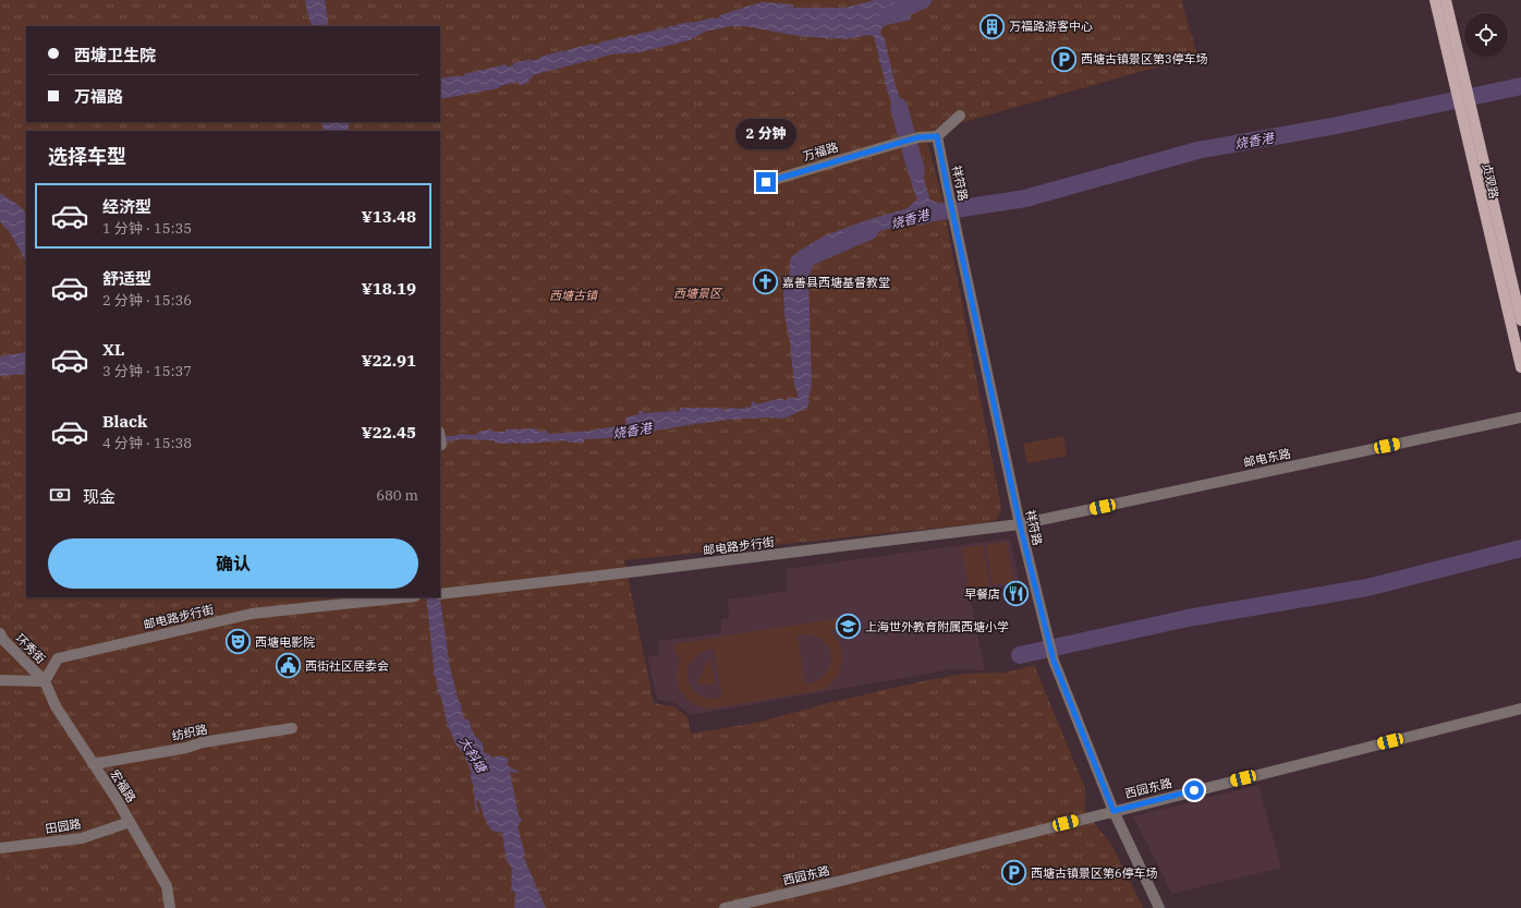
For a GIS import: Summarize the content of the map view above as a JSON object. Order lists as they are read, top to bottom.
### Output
{
  "streets": {
    "main road": ["贞观路"],
    "street": [
      "万福路",
      "祥符路",
      "邮电东路",
      "邮电路步行街",
      "环秀街",
      "纺织路",
      "宏福路",
      "西园东路",
      "田园路"
    ]
  },
  "crossings": [
    ["万福路", "祥符路"],
    ["祥符路", "邮电东路"],
    ["祥符路", "邮电路步行街"],
    ["祥符路", "西园东路"],
    ["邮电东路", "邮电路步行街"],
    ["邮电路步行街", "环秀街"],
    ["邮电路步行街", "宏福路"],
    ["环秀街", "宏福路"],
    ["纺织路", "宏福路"],
    ["宏福路", "田园路"]
  ],
  "water": ["烧香港", "大斜塘"],
  "parks": ["西塘景区", "西塘古镇"],
  "places": {
    "building": ["万福路游客中心"],
    "parking": ["西塘古镇景区第3停车场", "西塘古镇景区第6停车场"],
    "church": ["嘉善县西塘基督教堂"],
    "restaurant": ["早餐店"],
    "school or university": ["上海世外教育附属西塘小学"],
    "theatre": ["西塘电影院"],
    "public building": ["西街社区居委会"]
  },
  "page": {
    "banner": ["西塘卫生院", "万福路"],
    "bubble": "2 分钟",
    "heading": "选择车型",
    "list": [
      {
        "name": "经济型",
        "note": "1 分钟 · 15:35",
        "value": "¥13.48"
      },
      {
        "name": "舒适型",
        "note": "2 分钟 · 15:36",
        "value": "¥18.19"
      },
      {
        "name": "XL",
        "note": "3 分钟 · 15:37",
        "value": "¥22.91"
      },
      {
        "name": "Black",
        "note": "4 分钟 · 15:38",
        "value": "¥22.45"
      }
    ],
    "pay": ["现金", "680 m"],
    "buttons": "确认"
  }
}
